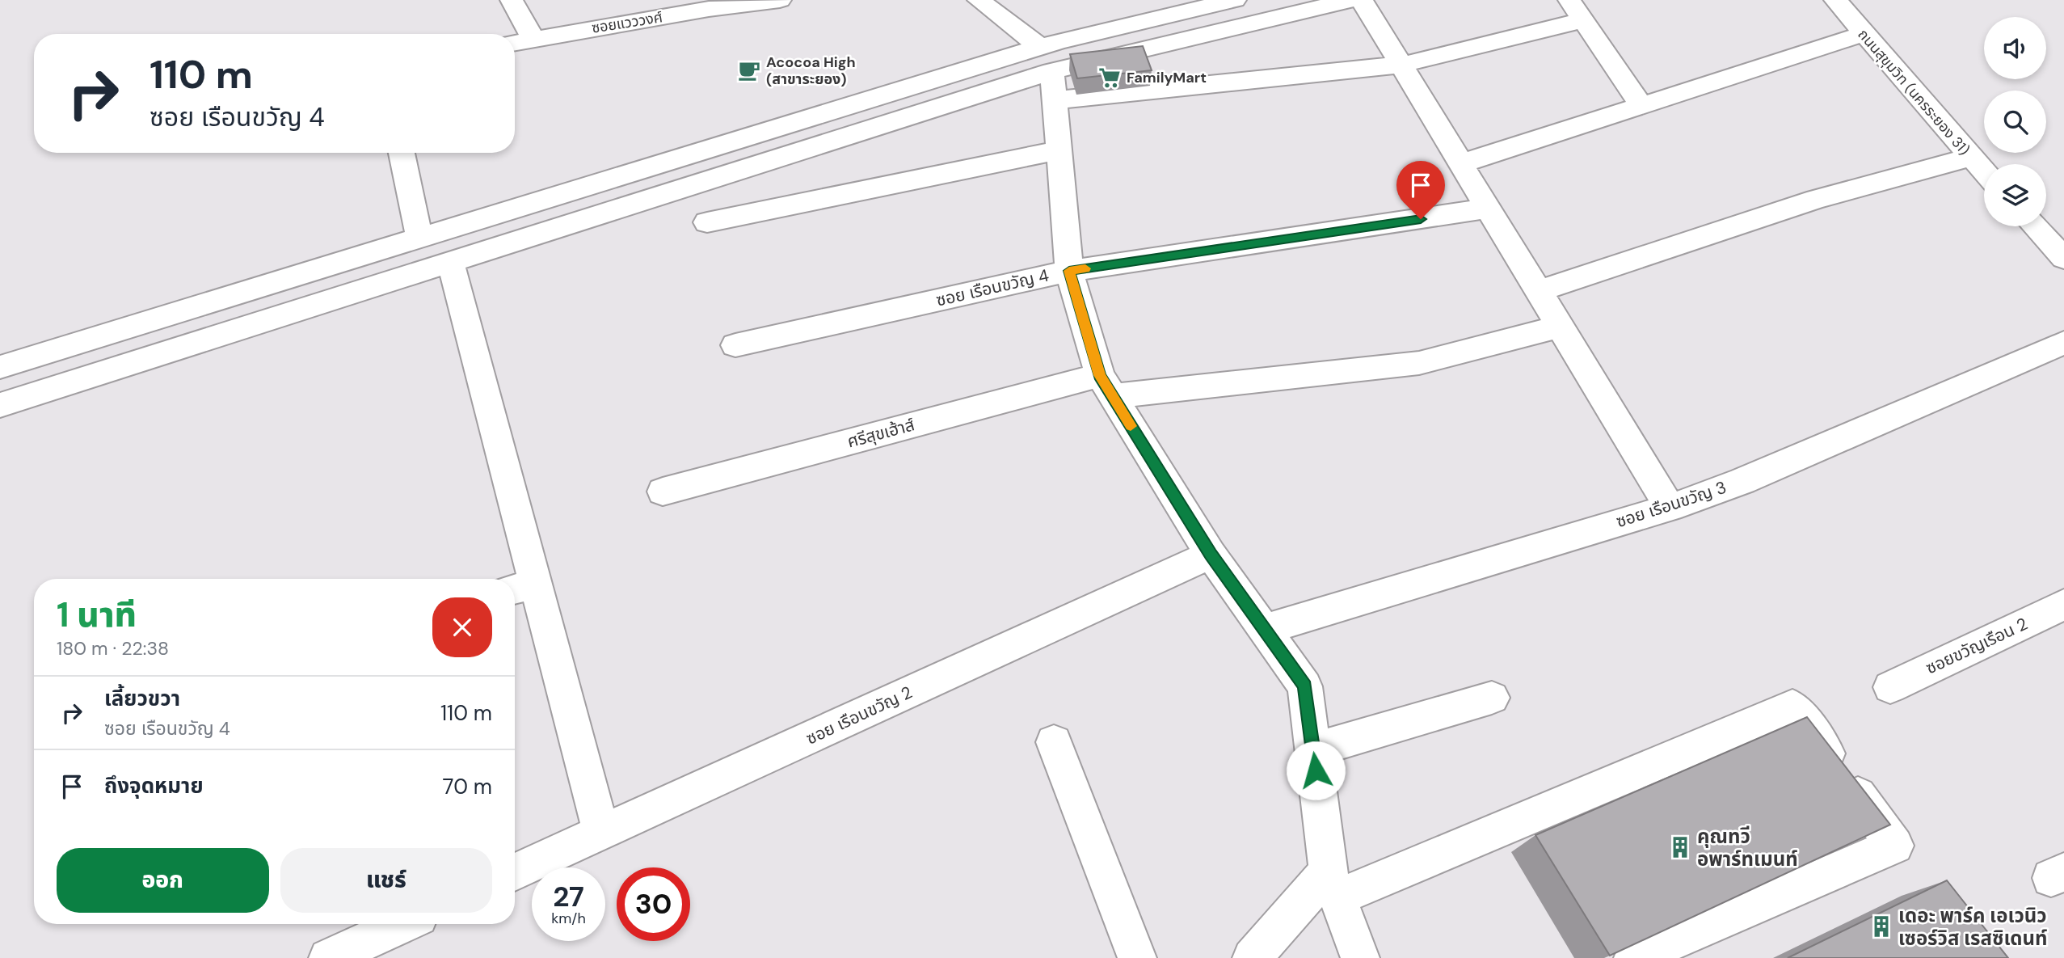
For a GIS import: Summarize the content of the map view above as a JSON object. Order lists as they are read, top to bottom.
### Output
{
  "streets": {
    "street": [
      "ซอยแวววงศ์",
      "ถนนสุขุมวิท (นครระยอง 31)",
      "ซอย เรือนขวัญ 4",
      "ศรีสุขเฮ้าส์",
      "ซอย เรือนขวัญ 3",
      "ซอยขวัญเรือน 2",
      "ซอย เรือนขวัญ 2"
    ]
  },
  "places": {
    "cafe": ["Acocoa High (สาขาระยอง)"],
    "supermarket": ["FamilyMart"],
    "building": ["คุณทวี อพาร์ทเมนท์", "เดอะ พาร์ค เอเวนิว เซอร์วิส เรสซิเดนท์"]
  },
  "page": {
    "turn": ["110 m", "ซอย เรือนขวัญ 4"],
    "heading": ["1 นาที", "180 m · 22:38"],
    "list": [
      {
        "name": "เลี้ยวขวา",
        "note": "ซอย เรือนขวัญ 4",
        "value": "110 m"
      },
      {
        "name": "ถึงจุดหมาย",
        "value": "70 m"
      }
    ],
    "buttons": ["ออก", "แชร์"],
    "speed": "27 km/h",
    "limit": "30"
  }
}
